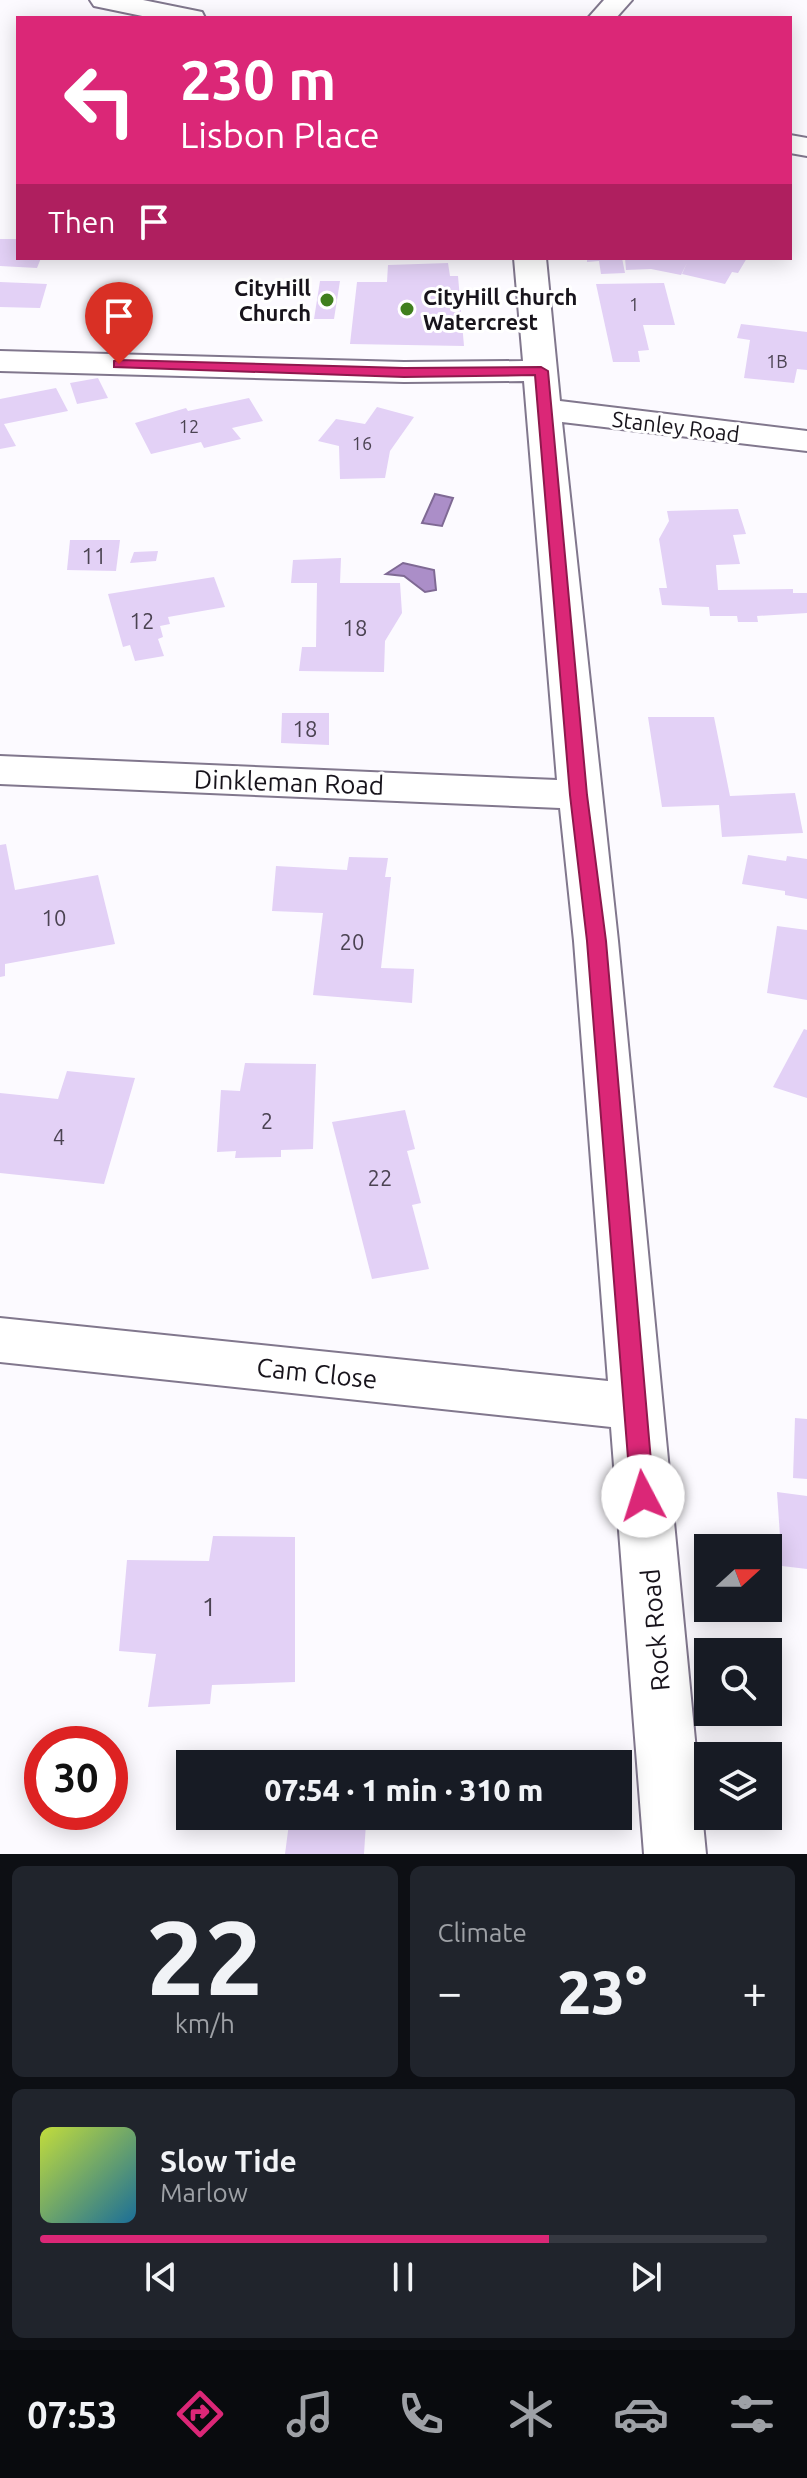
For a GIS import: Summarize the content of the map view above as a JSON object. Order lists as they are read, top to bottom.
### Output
{
  "streets": {
    "street": [
      "Stanley Road",
      "Dinkleman Road",
      "Cam Close",
      "Rock Road"
    ]
  },
  "crossings": [
    ["Stanley Road", "Rock Road"],
    ["Dinkleman Road", "Rock Road"],
    ["Cam Close", "Rock Road"]
  ],
  "places": ["CityHill Church", "CityHill Church Watercrest"],
  "house_numbers": [
    "1",
    "1B",
    "12",
    "16",
    "11",
    "12",
    "18",
    "18",
    "10",
    "20",
    "2",
    "4",
    "22",
    "1"
  ],
  "north": "right",
  "page": {
    "turn": ["230 m", "Lisbon Place"],
    "then": "Then",
    "limit": "30",
    "trip": "07:54 · 1 min · 310 m",
    "tile": [
      ["22", "km/h"],
      "Climate"
    ],
    "heat": ["−", "23°", "+"],
    "song": ["Slow Tide", "Marlow"],
    "tabs": "07:53"
  }
}
